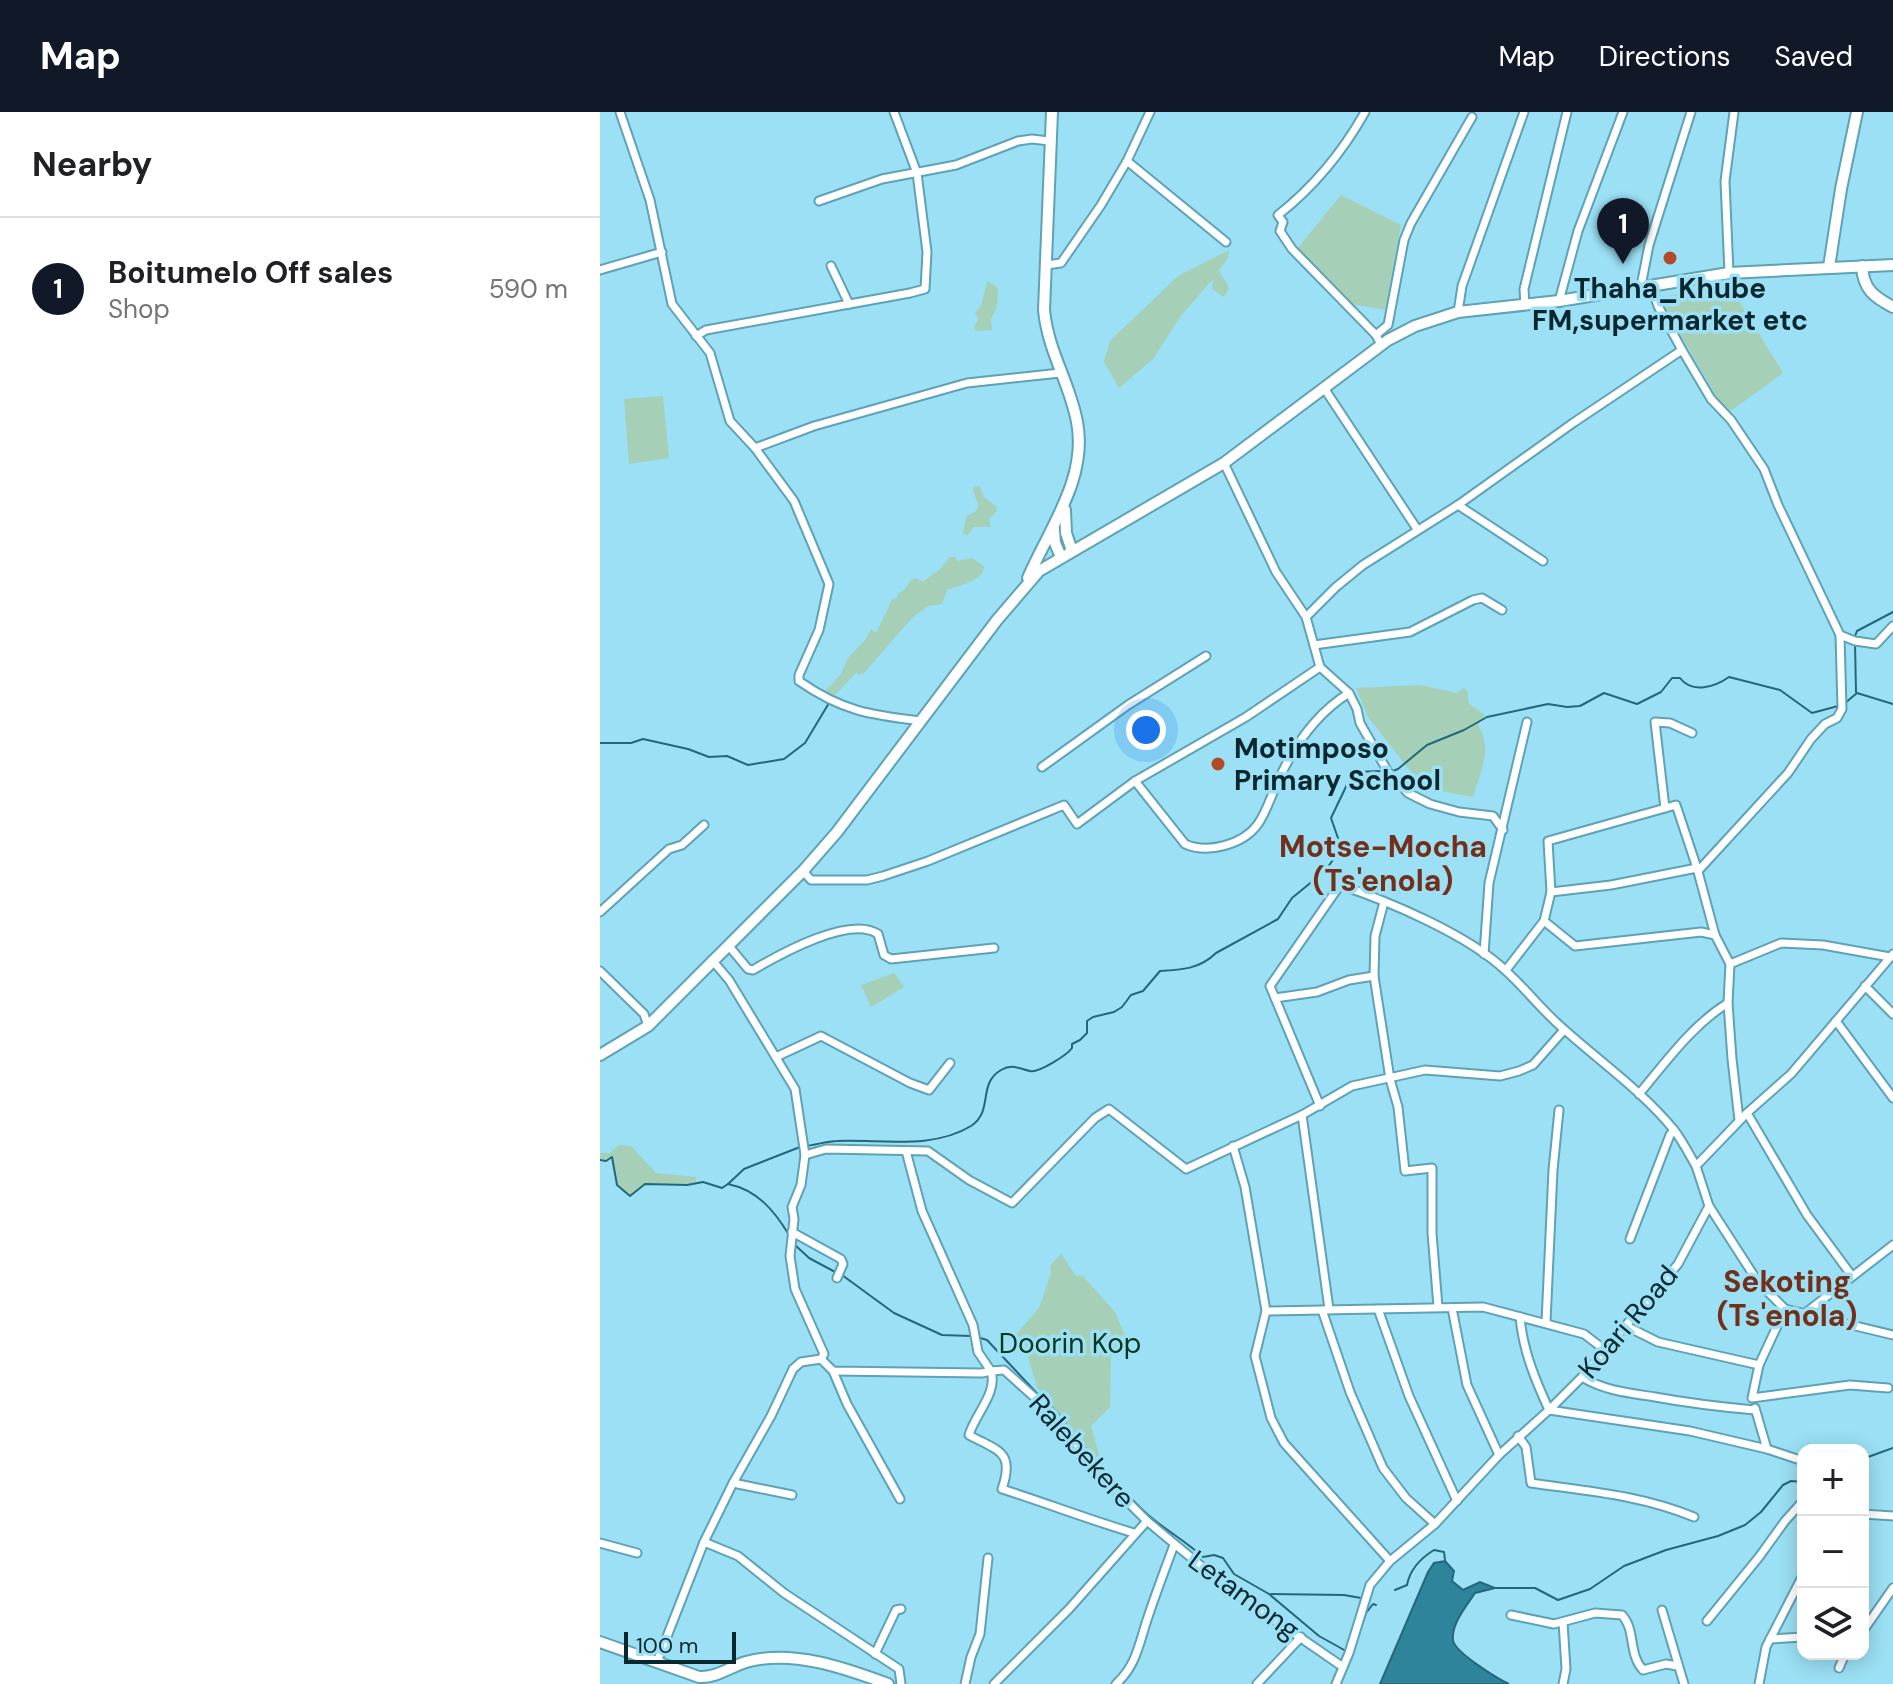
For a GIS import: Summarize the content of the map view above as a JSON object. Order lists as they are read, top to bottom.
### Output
{
  "streets": {
    "street": ["Koari Road", "Ralebekere", "Letamong"]
  },
  "crossings": [
    ["Koari Road", "Letamong"],
    ["Ralebekere", "Letamong"]
  ],
  "districts": ["Motse-Mocha (Ts'enola)", "Sekoting (Ts'enola)"],
  "parks": ["Doorin Kop"],
  "places": ["Thaha_Khube FM,supermarket etc", "Motimposo Primary School"],
  "scale_bar": "100 m",
  "page": {
    "header": "Map",
    "nav": ["Map", "Directions", "Saved"],
    "heading": "Nearby",
    "pins": "1",
    "list": [
      {
        "mark": "1",
        "name": "Boitumelo Off sales",
        "note": "Shop",
        "value": "590 m"
      }
    ],
    "map_buttons": ["+", "−"],
    "scale": "100 m"
  }
}
